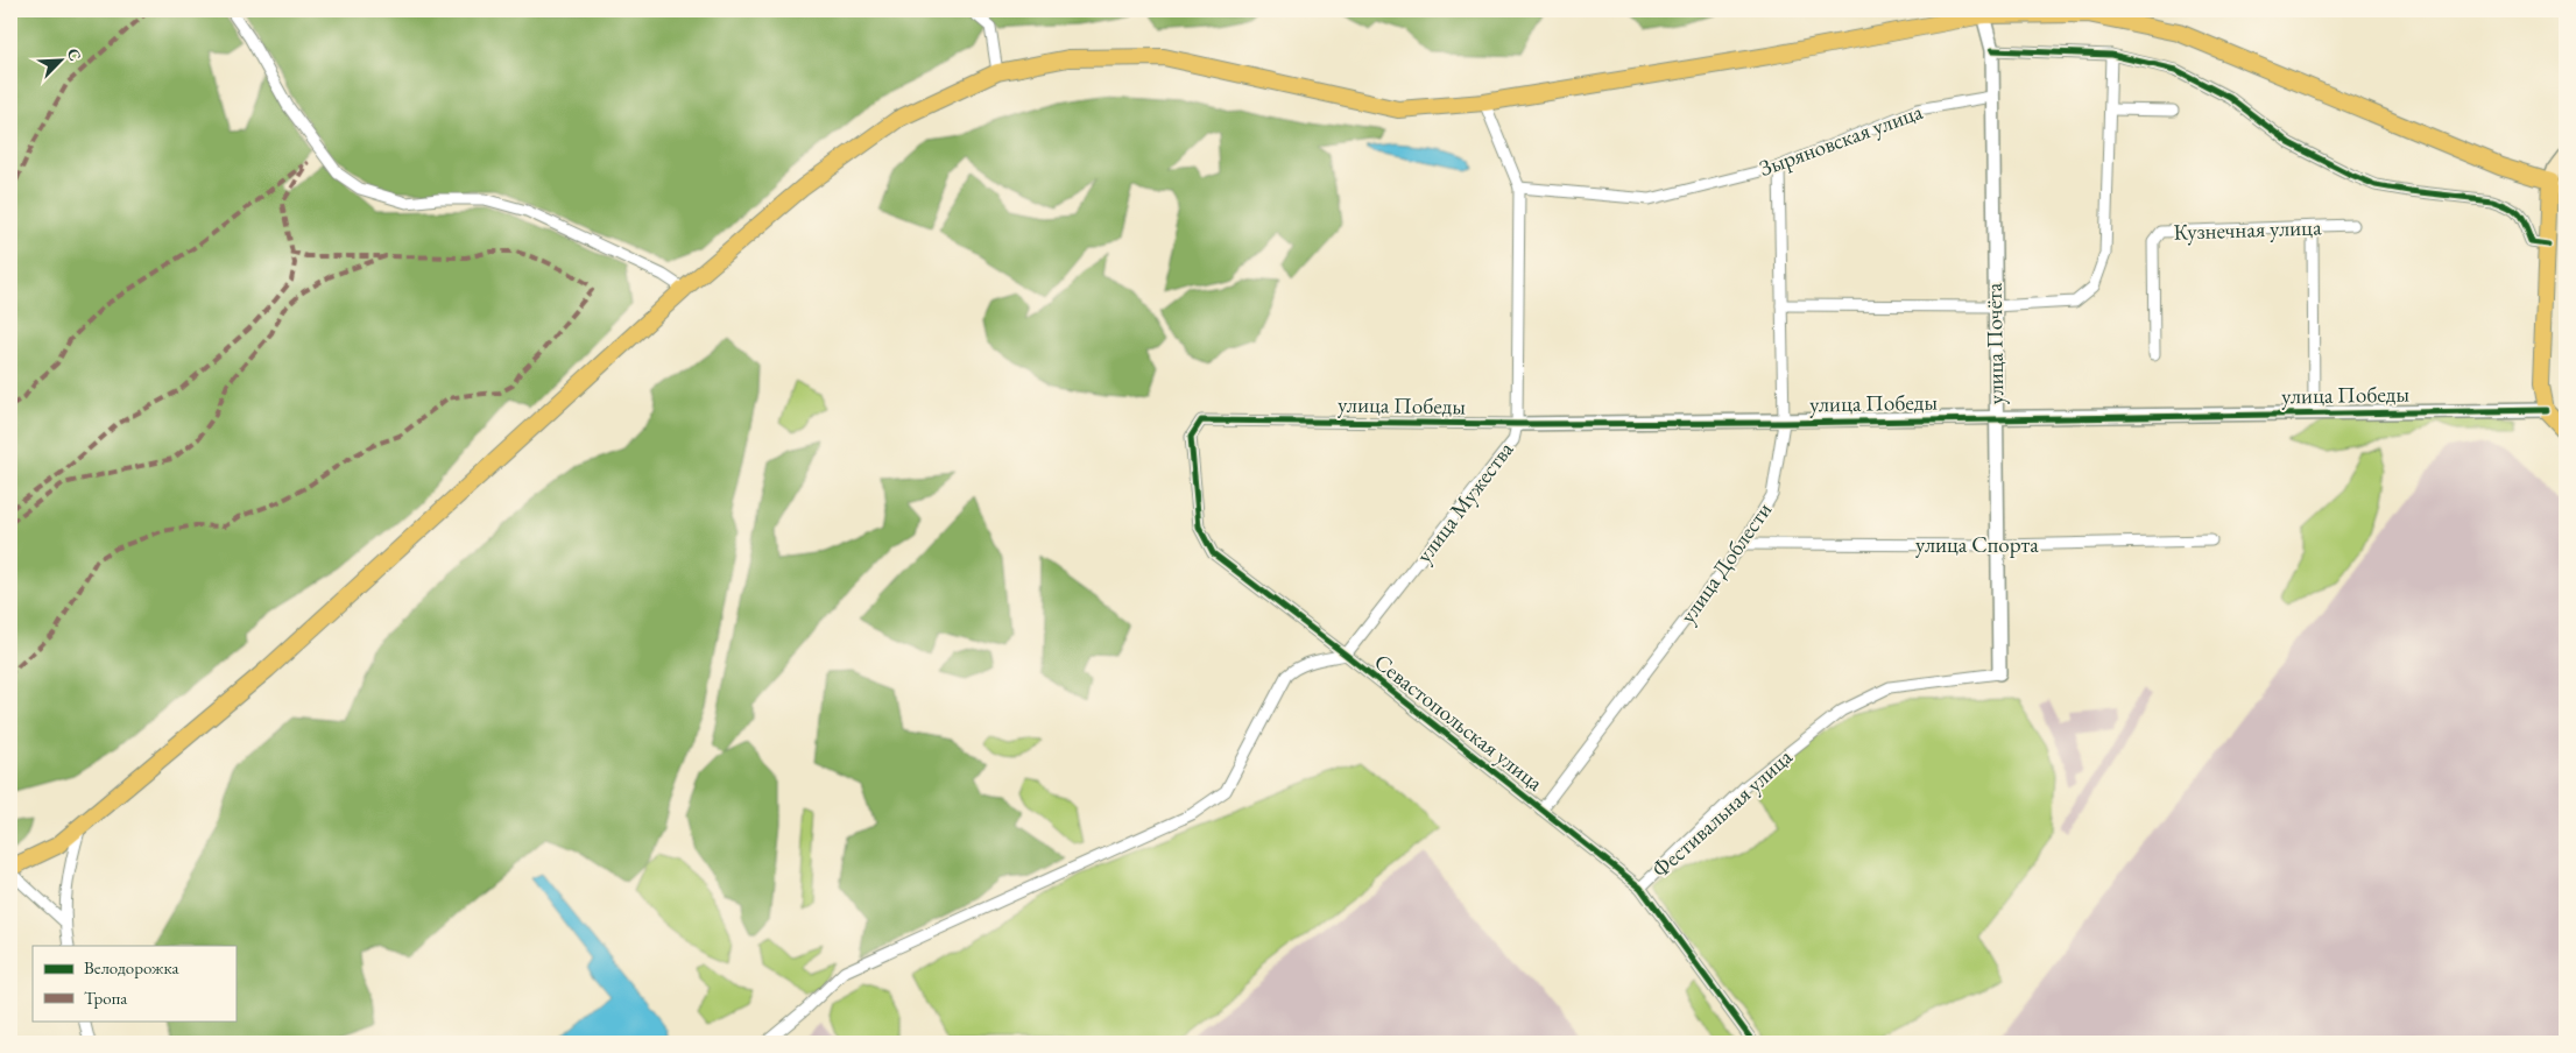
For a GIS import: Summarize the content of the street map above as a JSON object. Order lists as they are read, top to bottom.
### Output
{
  "streets": {
    "street": [
      "Зыряновская улица",
      "Кузнечная улица",
      "улица Почёта",
      "улица Победы",
      "улица Мужества",
      "улица Спорта",
      "улица Доблести",
      "Севастопольская улица",
      "Фестивальная улица"
    ]
  },
  "crossings": [
    ["Зыряновская улица", "улица Почёта"],
    ["Зыряновская улица", "улица Мужества"],
    ["Зыряновская улица", "улица Доблести"],
    ["улица Почёта", "улица Победы"],
    ["улица Почёта", "улица Спорта"],
    ["улица Почёта", "Фестивальная улица"],
    ["улица Победы", "улица Мужества"],
    ["улица Победы", "улица Доблести"],
    ["улица Победы", "Севастопольская улица"],
    ["улица Мужества", "Севастопольская улица"],
    ["улица Спорта", "улица Доблести"],
    ["улица Доблести", "Севастопольская улица"],
    ["Севастопольская улица", "Фестивальная улица"]
  ],
  "legend": ["Велодорожка", "Тропа"],
  "north": "top right"
}
